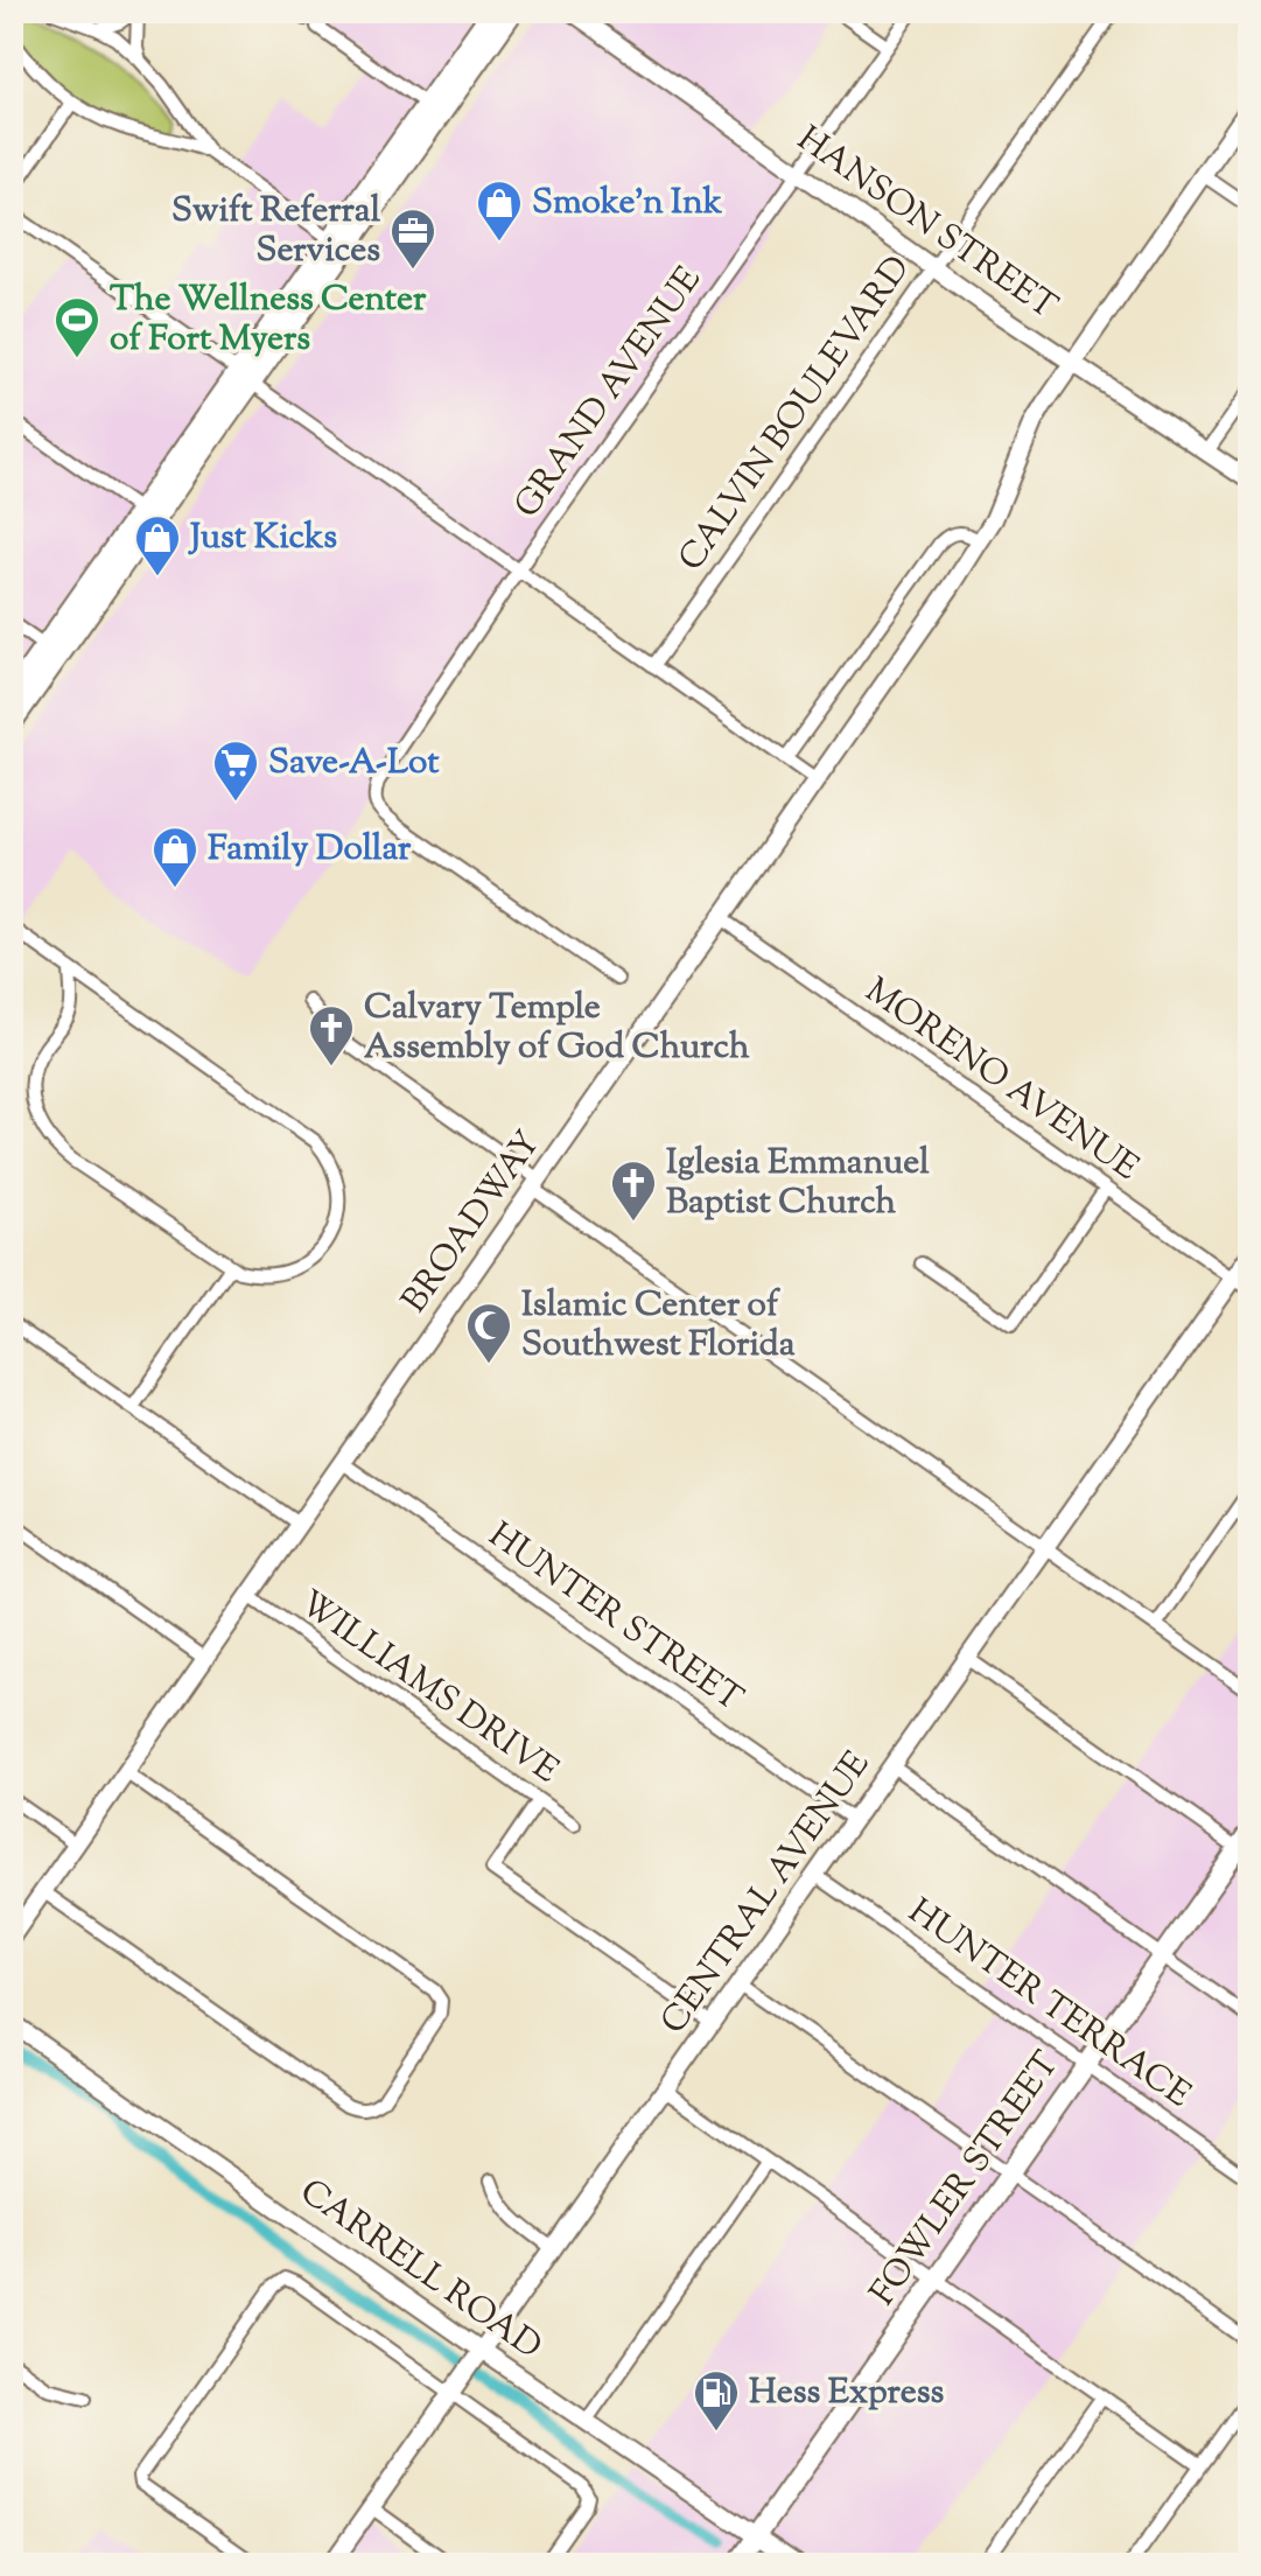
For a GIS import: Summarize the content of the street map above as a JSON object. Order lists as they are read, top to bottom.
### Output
{
  "streets": {
    "main road": ["FOWLER STREET"],
    "street": [
      "HANSON STREET",
      "GRAND AVENUE",
      "CALVIN BOULEVARD",
      "MORENO AVENUE",
      "BROADWAY",
      "HUNTER STREET",
      "WILLIAMS DRIVE",
      "CENTRAL AVENUE",
      "HUNTER TERRACE",
      "CARRELL ROAD"
    ]
  },
  "crossings": [
    ["HANSON STREET", "GRAND AVENUE"],
    ["HANSON STREET", "CALVIN BOULEVARD"],
    ["HANSON STREET", "BROADWAY"],
    ["MORENO AVENUE", "BROADWAY"],
    ["MORENO AVENUE", "CENTRAL AVENUE"],
    ["BROADWAY", "HUNTER STREET"],
    ["BROADWAY", "WILLIAMS DRIVE"],
    ["HUNTER STREET", "CENTRAL AVENUE"],
    ["CENTRAL AVENUE", "HUNTER TERRACE"],
    ["CENTRAL AVENUE", "CARRELL ROAD"],
    ["HUNTER TERRACE", "FOWLER STREET"],
    ["FOWLER STREET", "CARRELL ROAD"]
  ],
  "places": {
    "shop": ["Smoke’n Ink", "Just Kicks", "Family Dollar"],
    "office": ["Swift Referral Services"],
    "sports": ["The Wellness Center of Fort Myers"],
    "supermarket": ["Save-A-Lot"],
    "church": ["Calvary Temple Assembly of God Church", "Iglesia Emmanuel Baptist Church"],
    "mosque": ["Islamic Center of Southwest Florida"],
    "fuel station": ["Hess Express"]
  }
}
